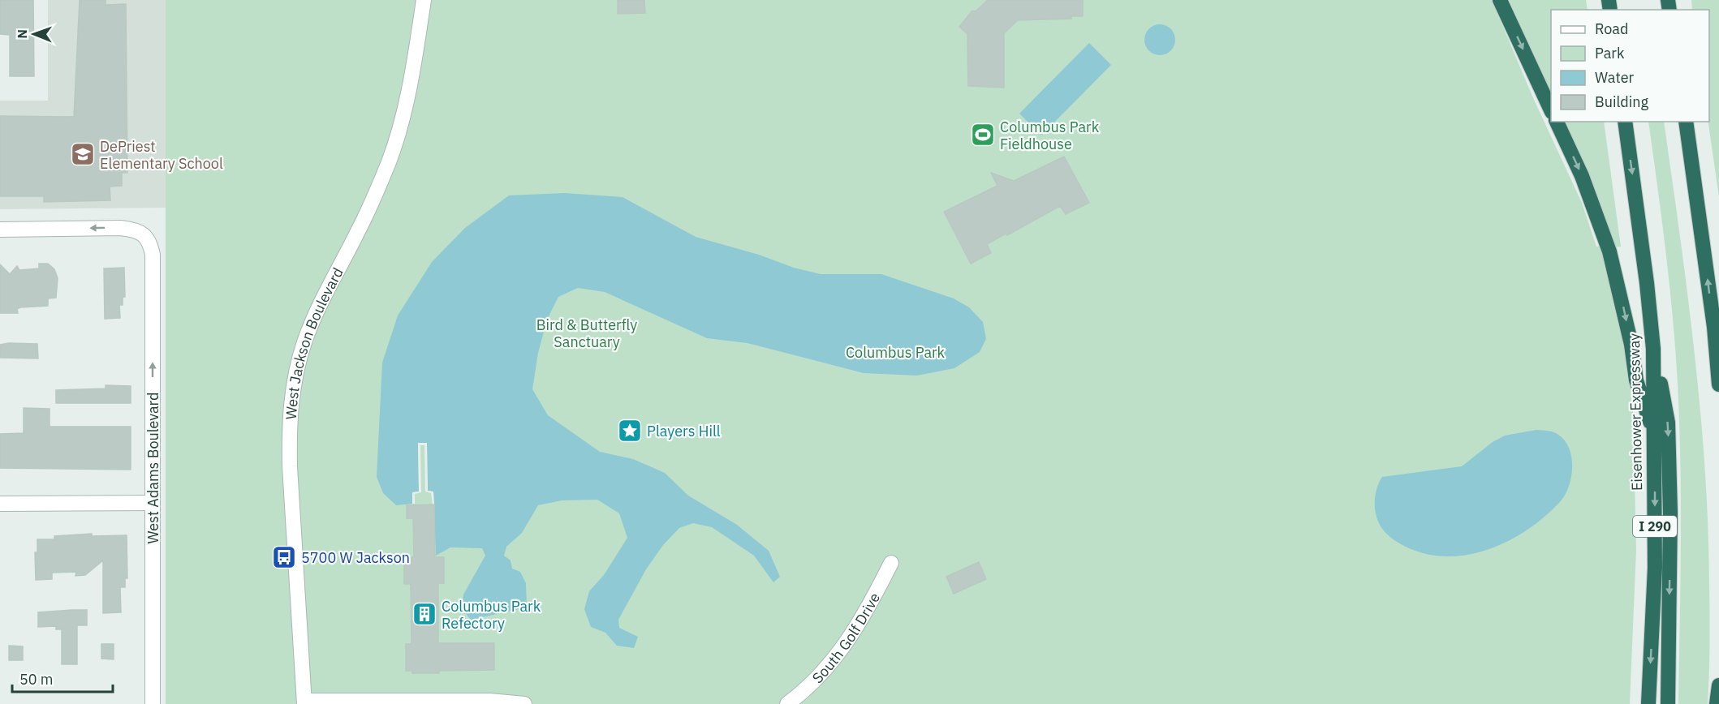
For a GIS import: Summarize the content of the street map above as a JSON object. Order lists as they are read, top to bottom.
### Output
{
  "streets": {
    "highway": ["Eisenhower Expressway", "I 290"],
    "street": ["West Jackson Boulevard", "West Adams Boulevard", "South Golf Drive"]
  },
  "parks": ["Bird & Butterfly Sanctuary", "Columbus Park"],
  "places": {
    "sports": ["Columbus Park Fieldhouse"],
    "school or university": ["DePriest Elementary School"],
    "place": ["Players Hill"],
    "bus stop": ["5700 W Jackson"],
    "building": ["Columbus Park Refectory"]
  },
  "legend": [
    "Road",
    "Park",
    "Water",
    "Building"
  ],
  "scale_bar": "50 m",
  "north": "left"
}
